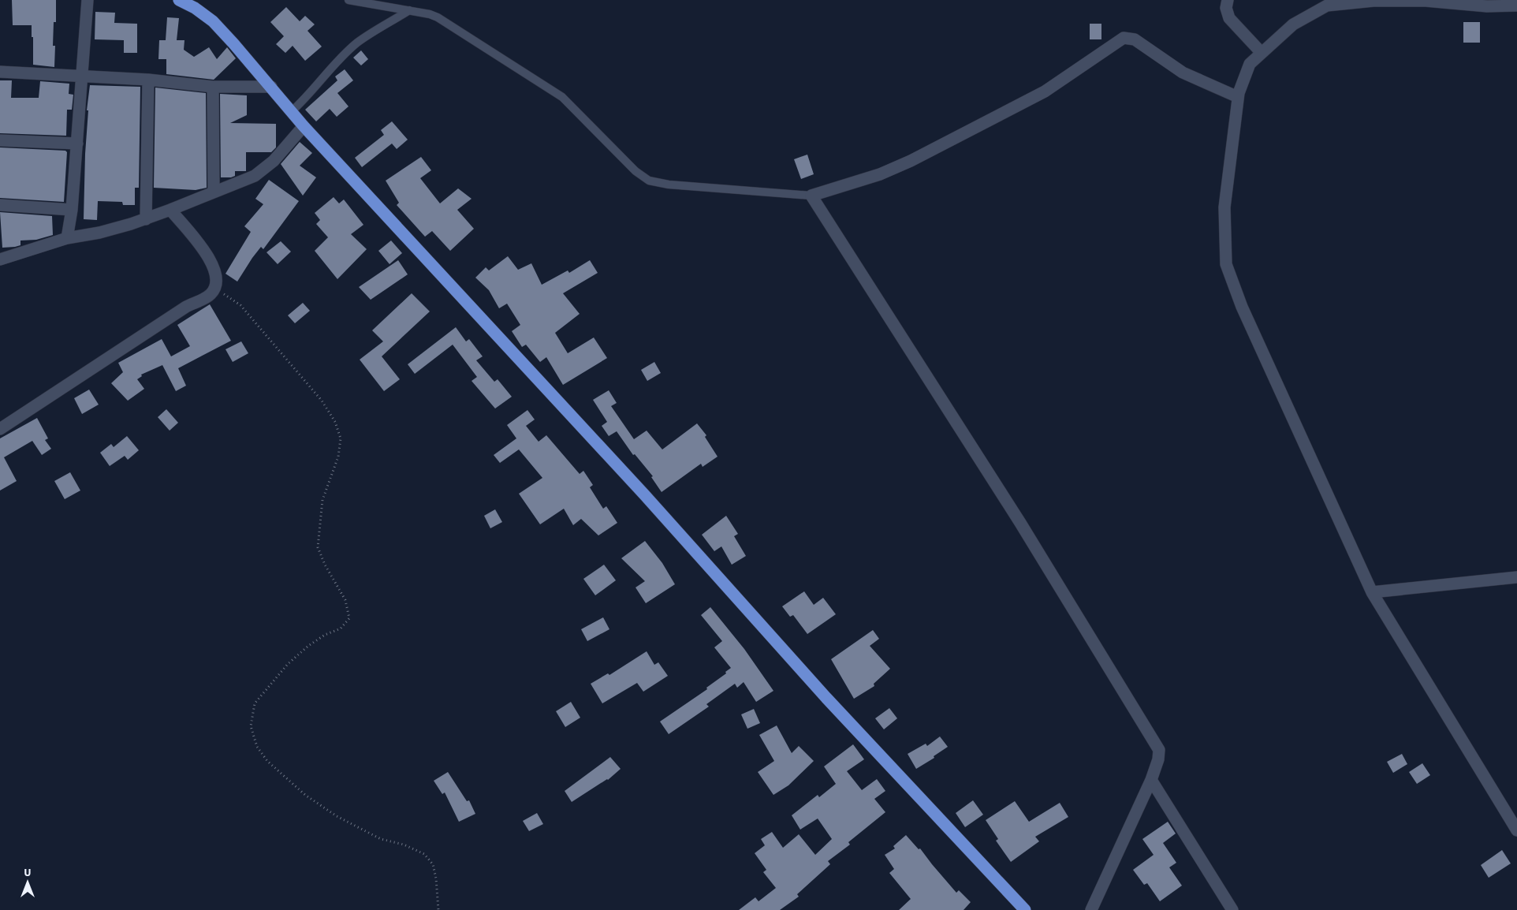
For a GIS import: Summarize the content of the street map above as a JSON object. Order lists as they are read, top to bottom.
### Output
{
  "north": "top"
}
